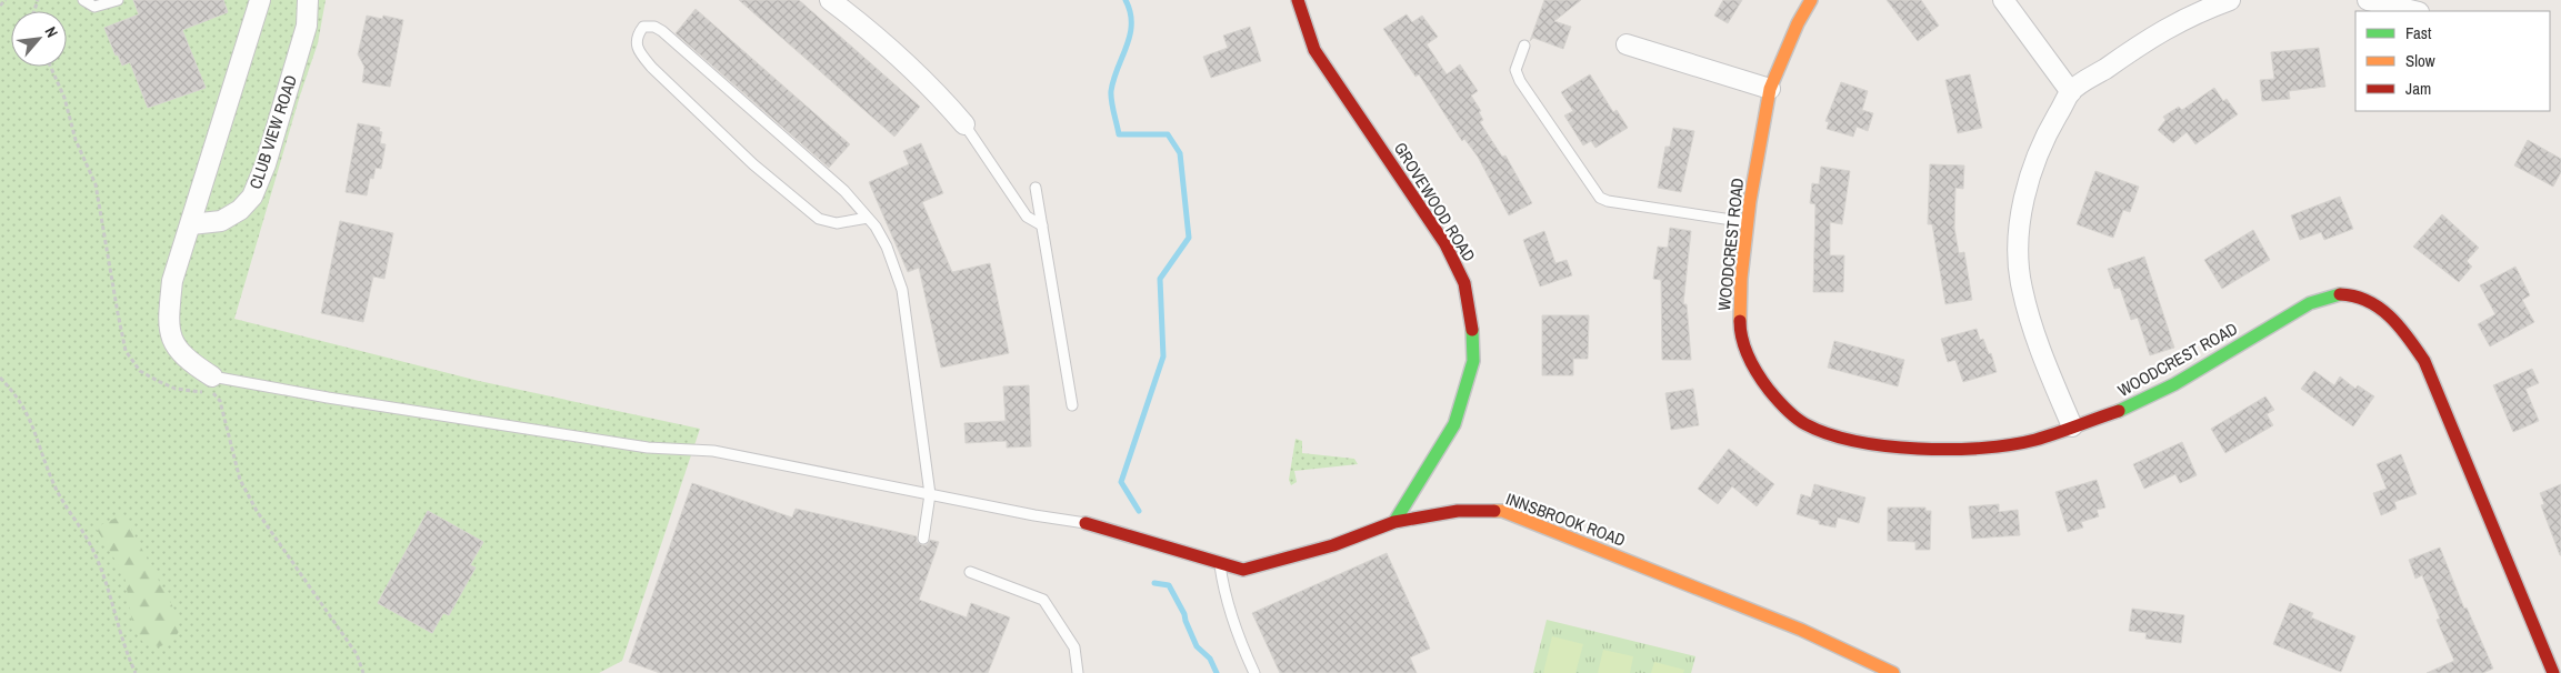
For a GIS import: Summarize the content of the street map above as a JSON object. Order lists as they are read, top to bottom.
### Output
{
  "streets": {
    "street": [
      "CLUB VIEW ROAD",
      "GROVEWOOD ROAD",
      "WOODCREST ROAD",
      "INNSBROOK ROAD"
    ]
  },
  "crossings": [
    ["GROVEWOOD ROAD", "INNSBROOK ROAD"]
  ],
  "legend": ["Fast", "Slow", "Jam"],
  "north": "top right"
}
